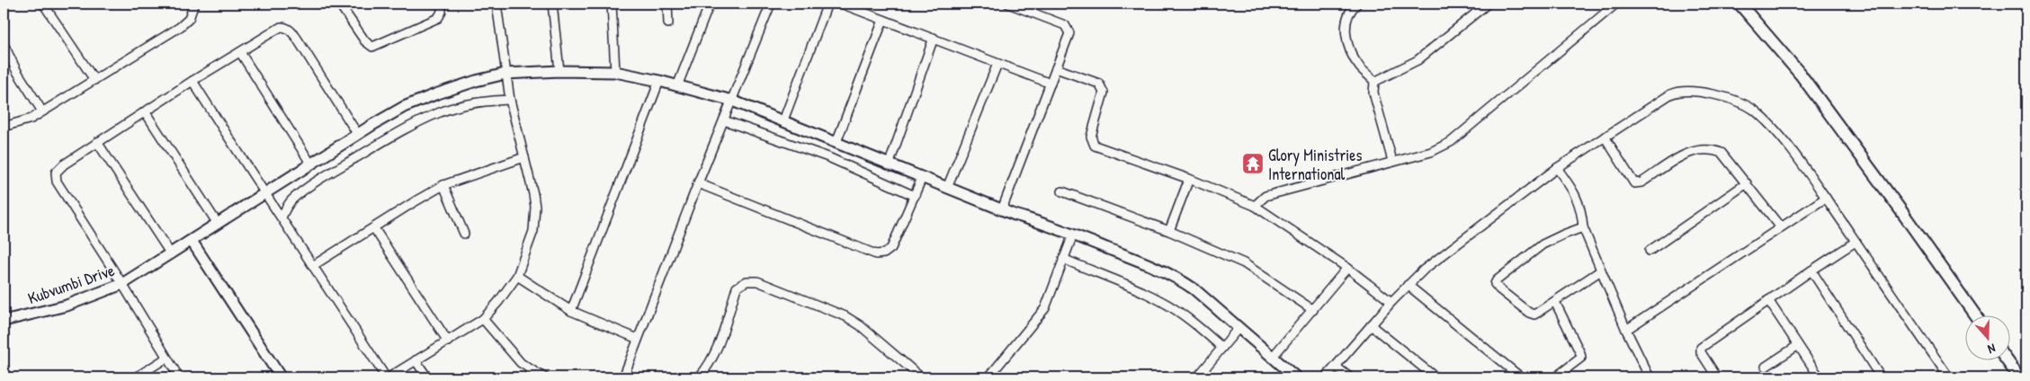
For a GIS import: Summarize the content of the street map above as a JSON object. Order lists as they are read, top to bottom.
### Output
{
  "streets": {
    "street": ["Kubvumbi Drive"]
  },
  "places": {
    "temple": ["Glory Ministries International"]
  },
  "north": "bottom"
}
